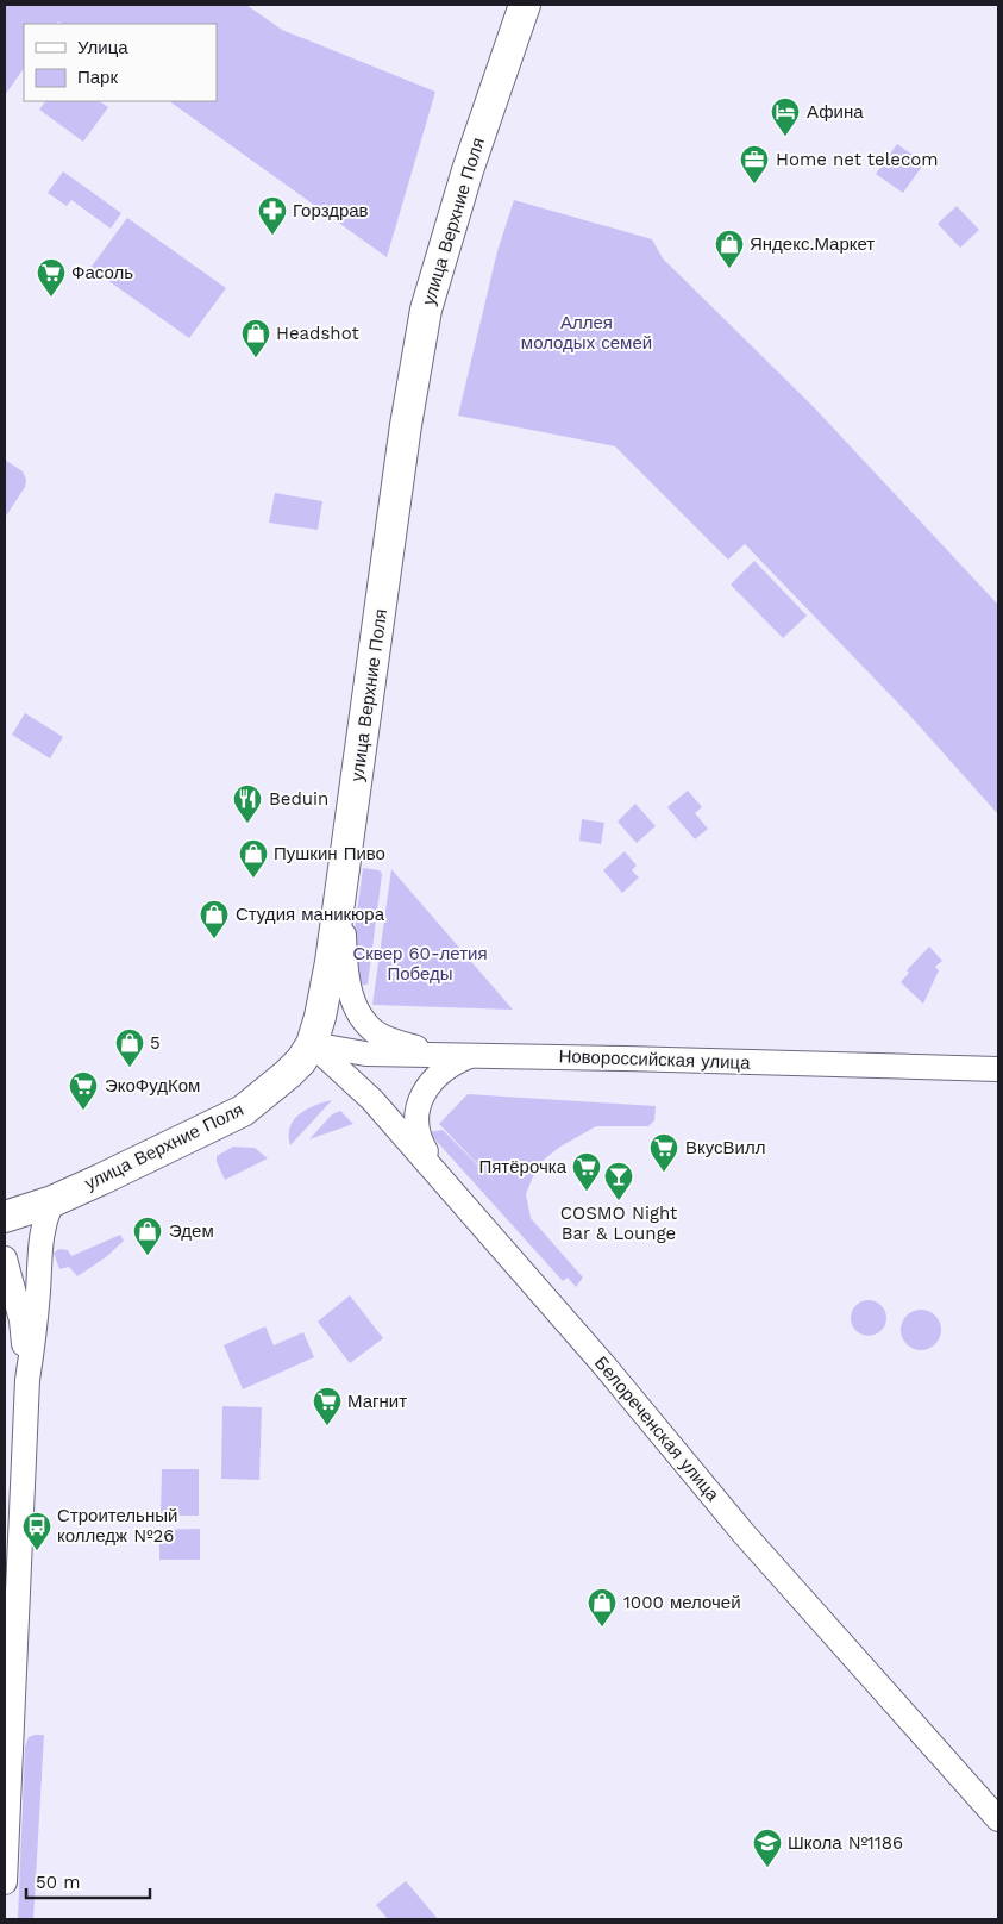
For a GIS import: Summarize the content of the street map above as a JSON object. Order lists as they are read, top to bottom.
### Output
{
  "streets": {
    "main road": ["улица Верхние Поля"],
    "street": ["Новороссийская улица", "Белореченская улица"]
  },
  "crossings": [
    ["улица Верхние Поля", "Новороссийская улица"],
    ["улица Верхние Поля", "Белореченская улица"],
    ["Новороссийская улица", "Белореченская улица"]
  ],
  "parks": ["Аллея молодых семей", "Сквер 60-летия Победы"],
  "places": {
    "hotel": ["Афина"],
    "office": ["Home net telecom"],
    "pharmacy": ["Горздрав"],
    "shop": [
      "Яндекс.Маркет",
      "Headshot",
      "Пушкин Пиво",
      "Студия маникюра",
      "5",
      "Эдем",
      "1000 мелочей"
    ],
    "supermarket": [
      "Фасоль",
      "ЭкоФудКом",
      "ВкусВилл",
      "Пятёрочка",
      "Магнит"
    ],
    "restaurant": ["Beduin"],
    "bar": ["COSMO Night Bar & Lounge"],
    "bus stop": ["Строительный колледж №26"],
    "school or university": ["Школа №1186"]
  },
  "legend": ["Улица", "Парк"],
  "scale_bar": "50 m"
}
